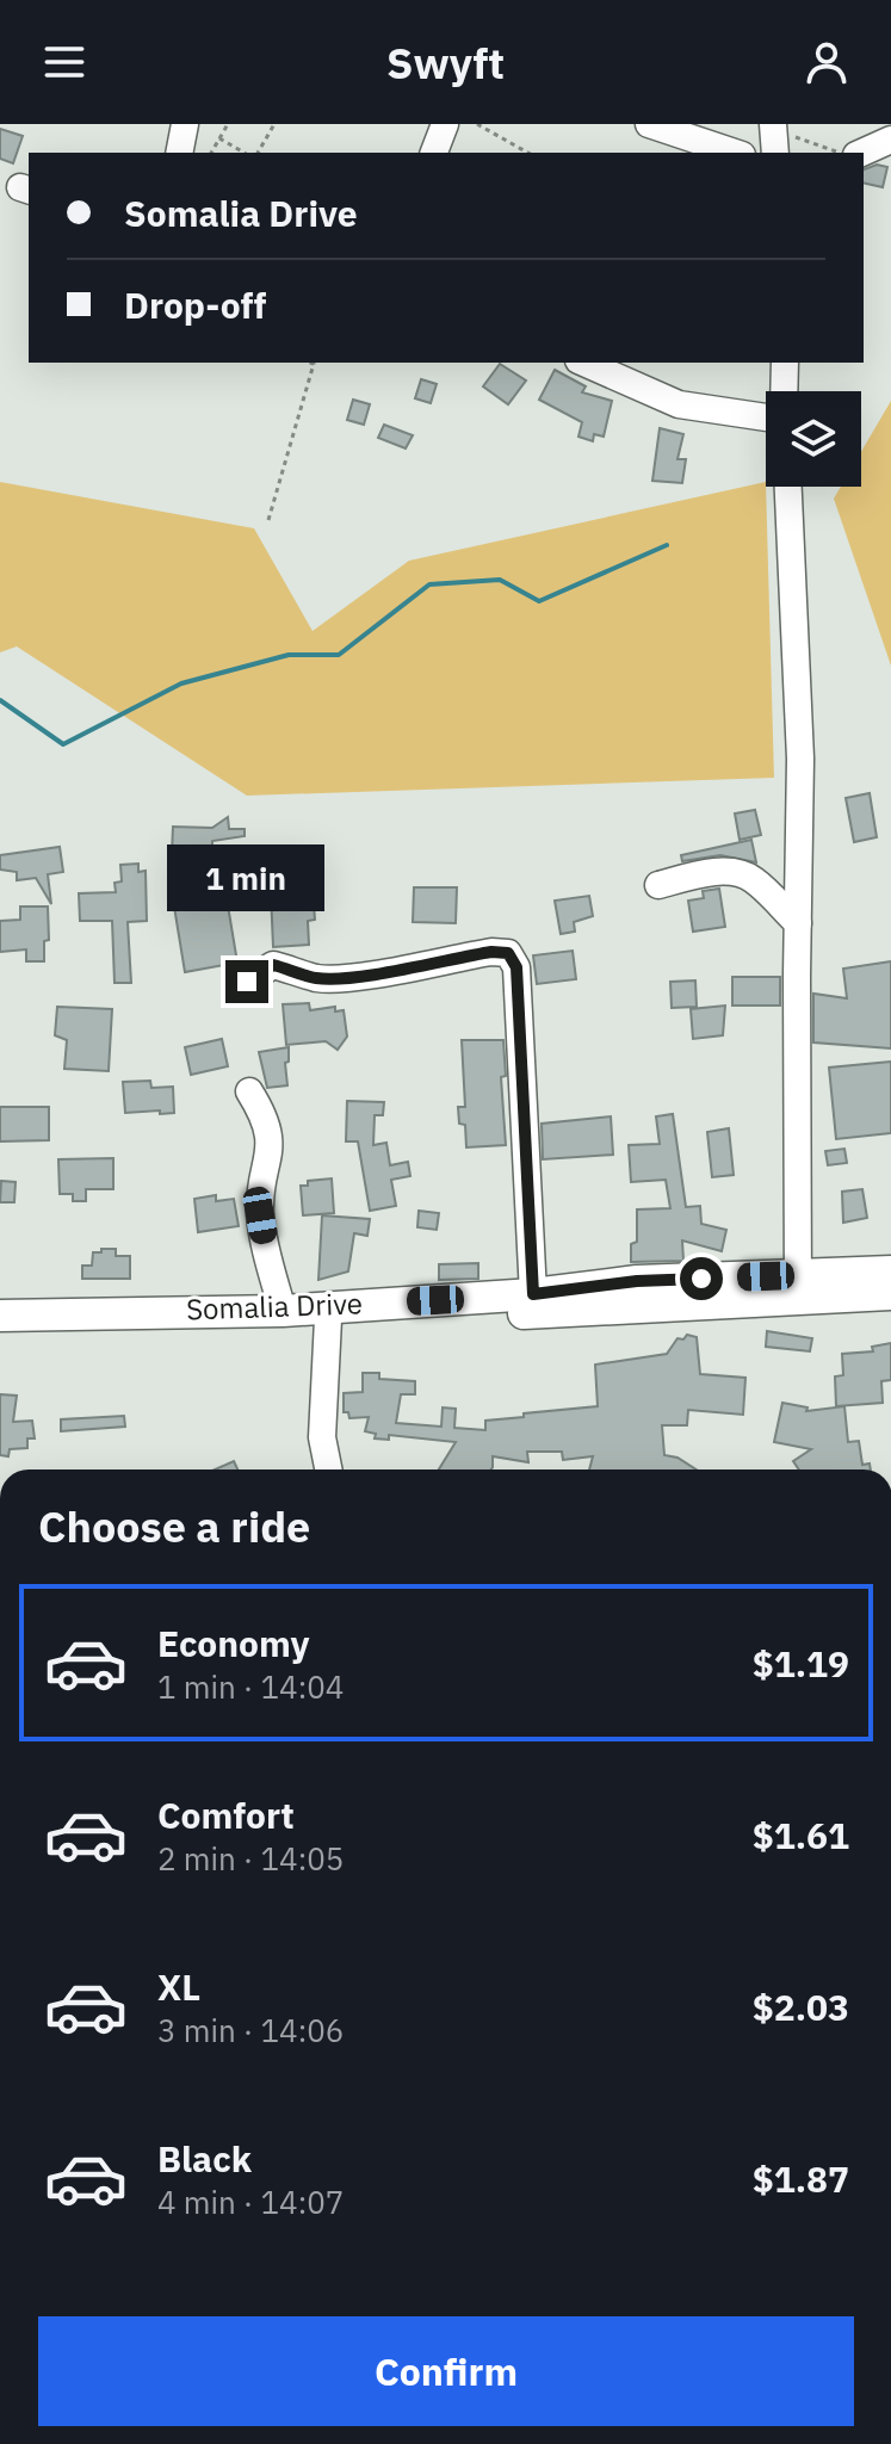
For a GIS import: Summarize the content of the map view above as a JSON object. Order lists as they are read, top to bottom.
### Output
{
  "streets": {
    "main road": ["Somalia Drive"]
  },
  "page": {
    "header": "Swyft",
    "banner": ["Somalia Drive", "Drop-off"],
    "bubble": "1 min",
    "heading": "Choose a ride",
    "list": [
      {
        "name": "Economy",
        "note": "1 min · 14:04",
        "value": "$1.19"
      },
      {
        "name": "Comfort",
        "note": "2 min · 14:05",
        "value": "$1.61"
      },
      {
        "name": "XL",
        "note": "3 min · 14:06",
        "value": "$2.03"
      },
      {
        "name": "Black",
        "note": "4 min · 14:07",
        "value": "$1.87"
      }
    ],
    "buttons": "Confirm"
  }
}
